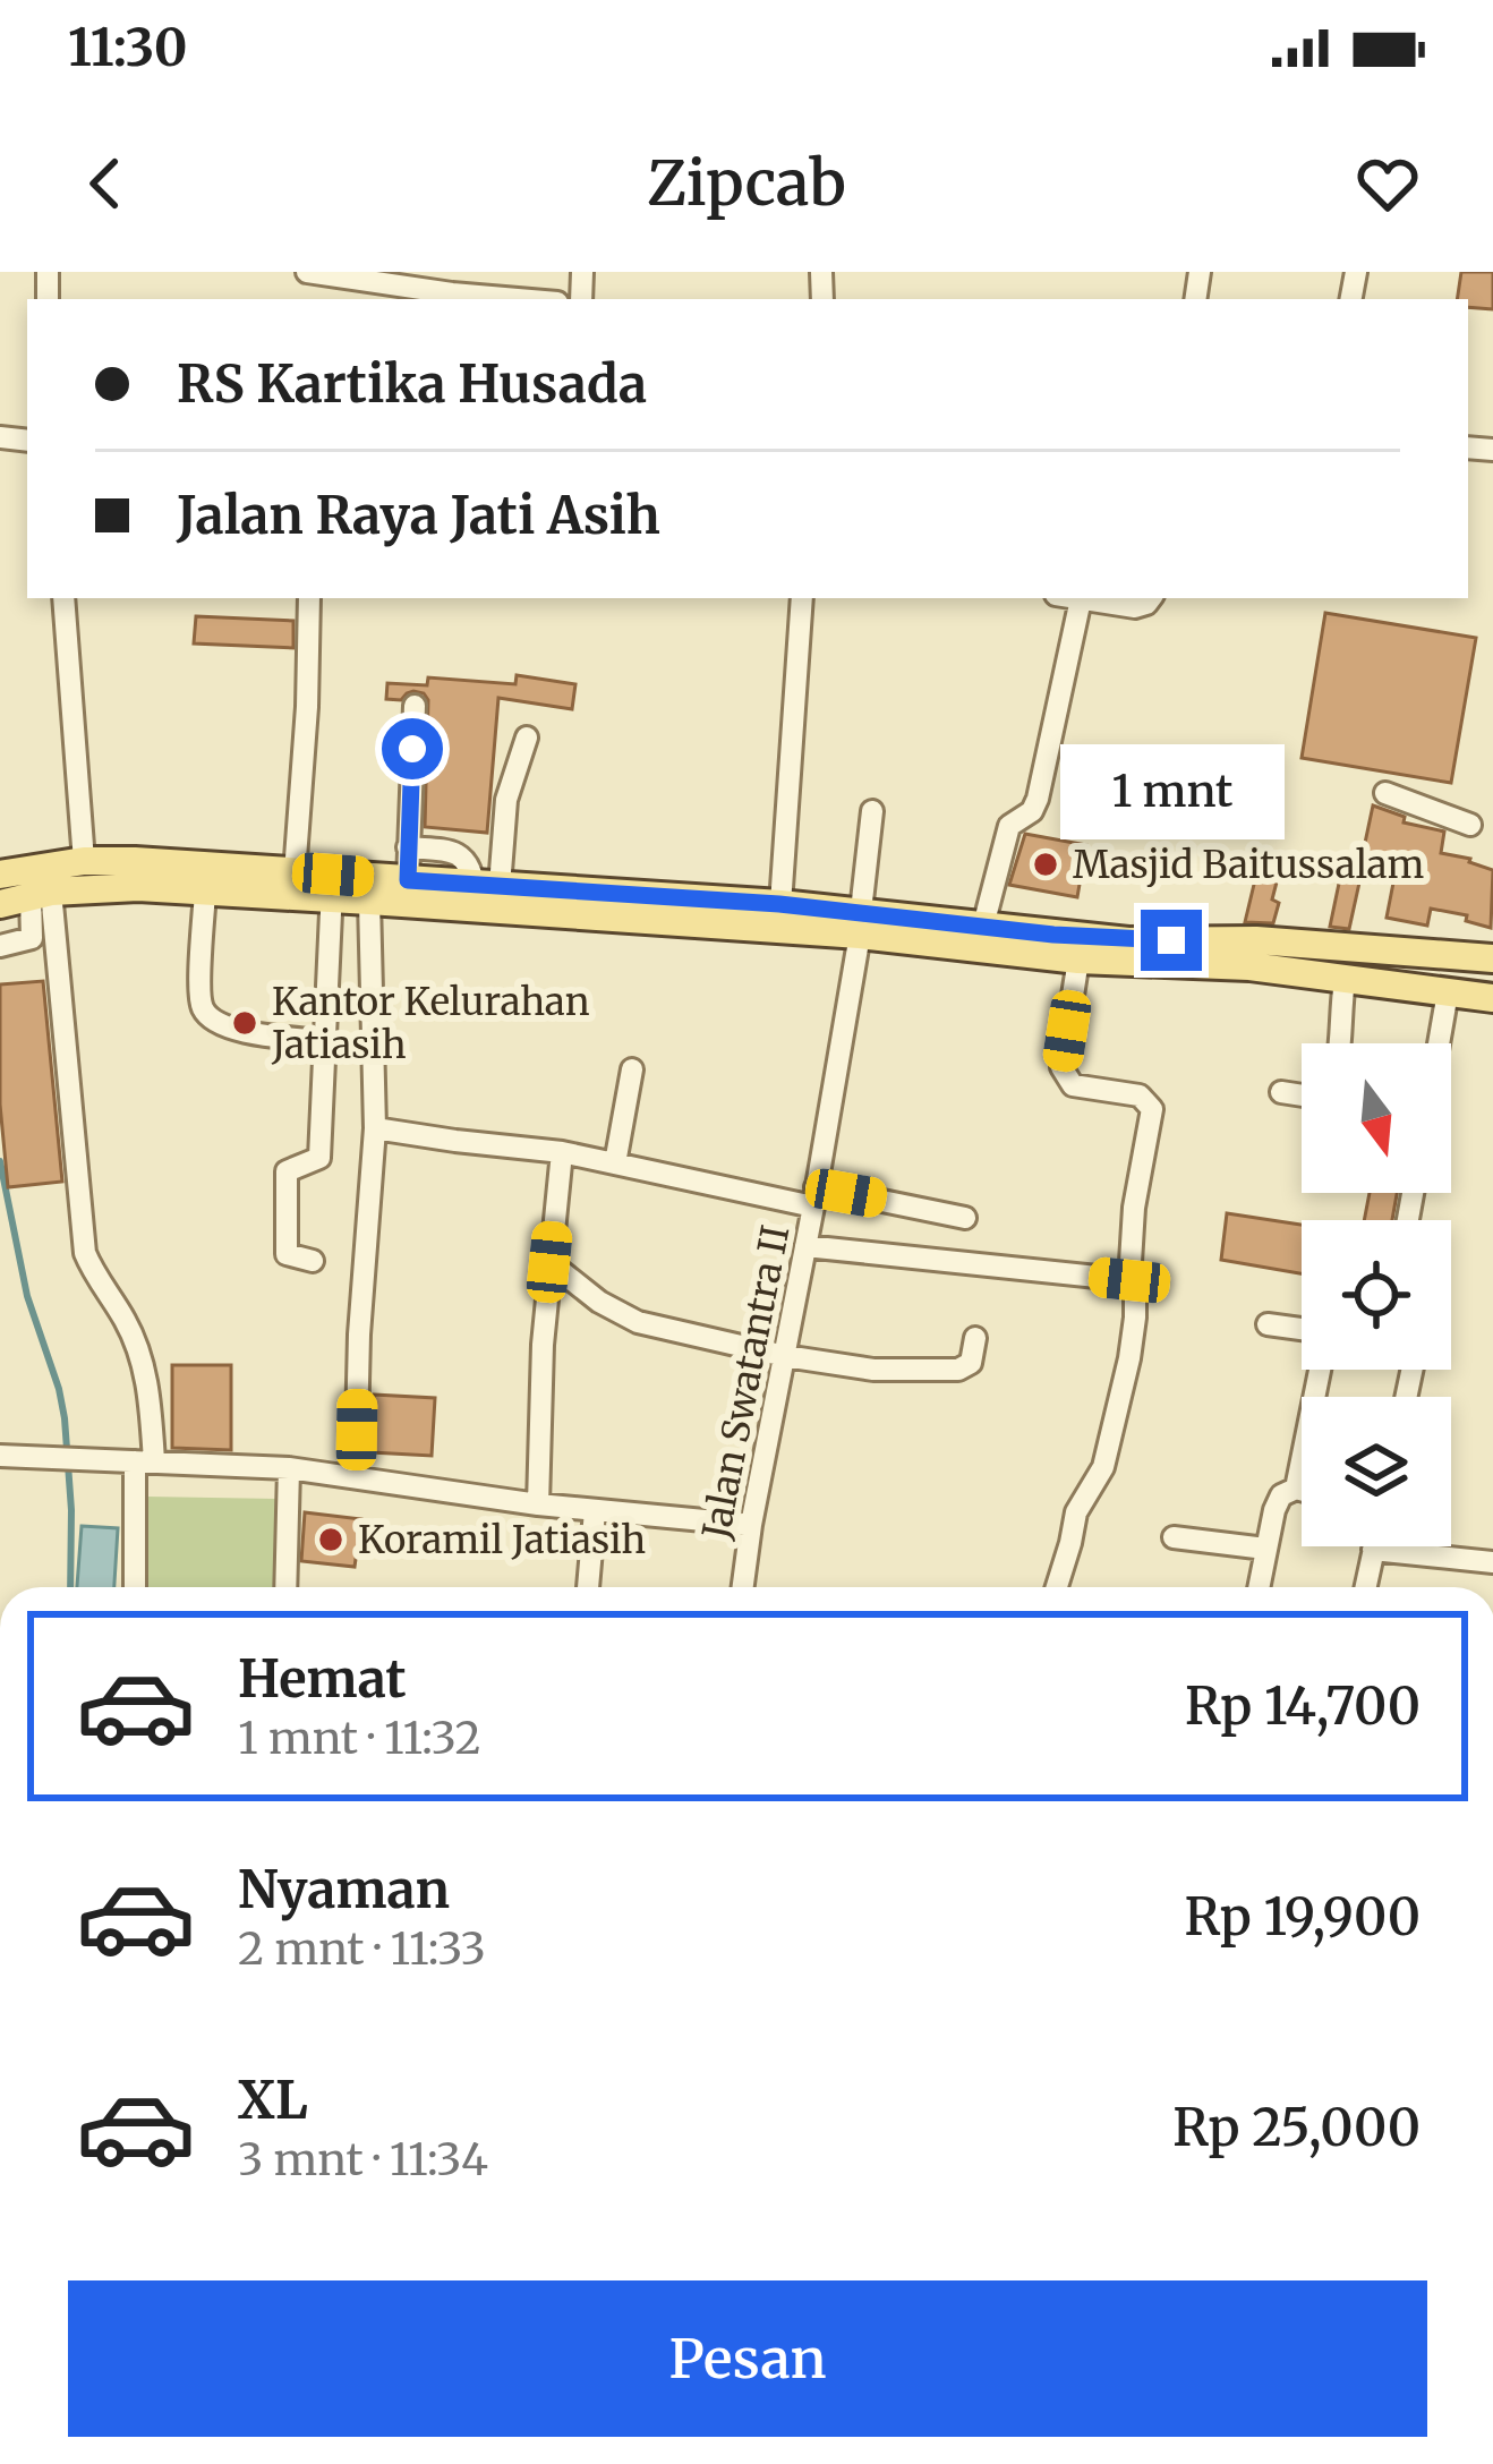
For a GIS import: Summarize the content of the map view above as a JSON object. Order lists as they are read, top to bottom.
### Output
{
  "streets": {
    "street": ["Jalan Swatantra II"]
  },
  "places": ["Masjid Baitussalam", "Kantor Kelurahan Jatiasih", "Koramil Jatiasih"],
  "north": "bottom",
  "page": {
    "status": "11:30",
    "header": "Zipcab",
    "banner": ["RS Kartika Husada", "Jalan Raya Jati Asih"],
    "bubble": "1 mnt",
    "list": [
      {
        "name": "Hemat",
        "note": "1 mnt · 11:32",
        "value": "Rp 14,700"
      },
      {
        "name": "Nyaman",
        "note": "2 mnt · 11:33",
        "value": "Rp 19,900"
      },
      {
        "name": "XL",
        "note": "3 mnt · 11:34",
        "value": "Rp 25,000"
      }
    ],
    "buttons": "Pesan"
  }
}
